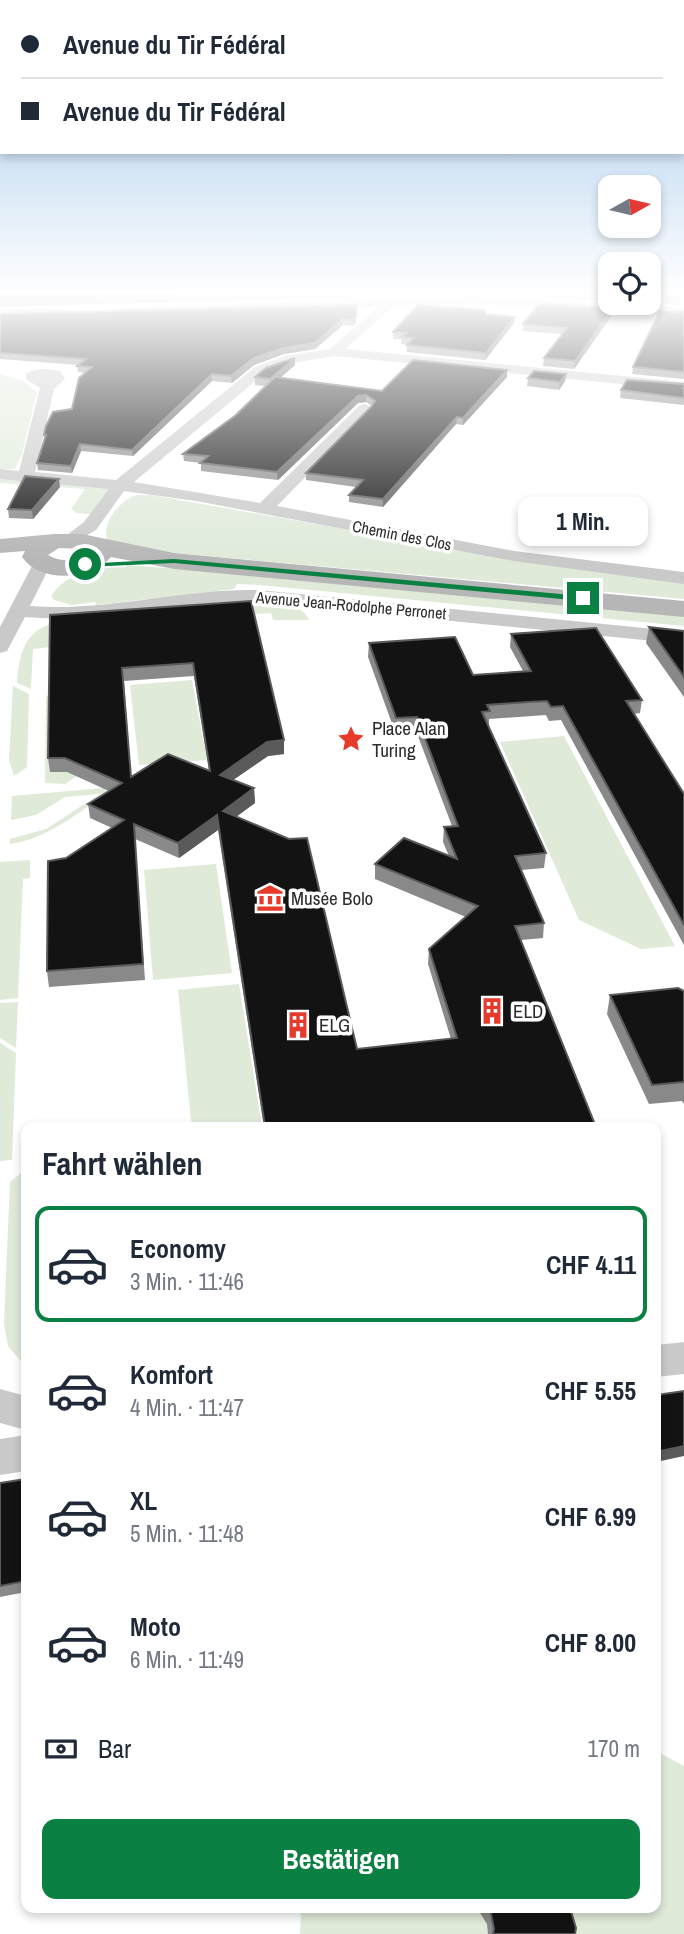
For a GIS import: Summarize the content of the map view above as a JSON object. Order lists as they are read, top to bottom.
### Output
{
  "streets": {
    "street": ["Chemin des Clos", "Avenue Jean-Rodolphe Perronet"]
  },
  "places": {
    "place": ["Place Alan Turing"],
    "museum": ["Musée Bolo"],
    "building": ["ELD", "ELG"]
  },
  "north": "right",
  "page": {
    "banner": ["Avenue du Tir Fédéral", "Avenue du Tir Fédéral"],
    "bubble": "1 Min.",
    "heading": "Fahrt wählen",
    "list": [
      {
        "name": "Economy",
        "note": "3 Min. · 11:46",
        "value": "CHF 4.11"
      },
      {
        "name": "Komfort",
        "note": "4 Min. · 11:47",
        "value": "CHF 5.55"
      },
      {
        "name": "XL",
        "note": "5 Min. · 11:48",
        "value": "CHF 6.99"
      },
      {
        "name": "Moto",
        "note": "6 Min. · 11:49",
        "value": "CHF 8.00"
      }
    ],
    "pay": ["Bar", "170 m"],
    "buttons": "Bestätigen"
  }
}
